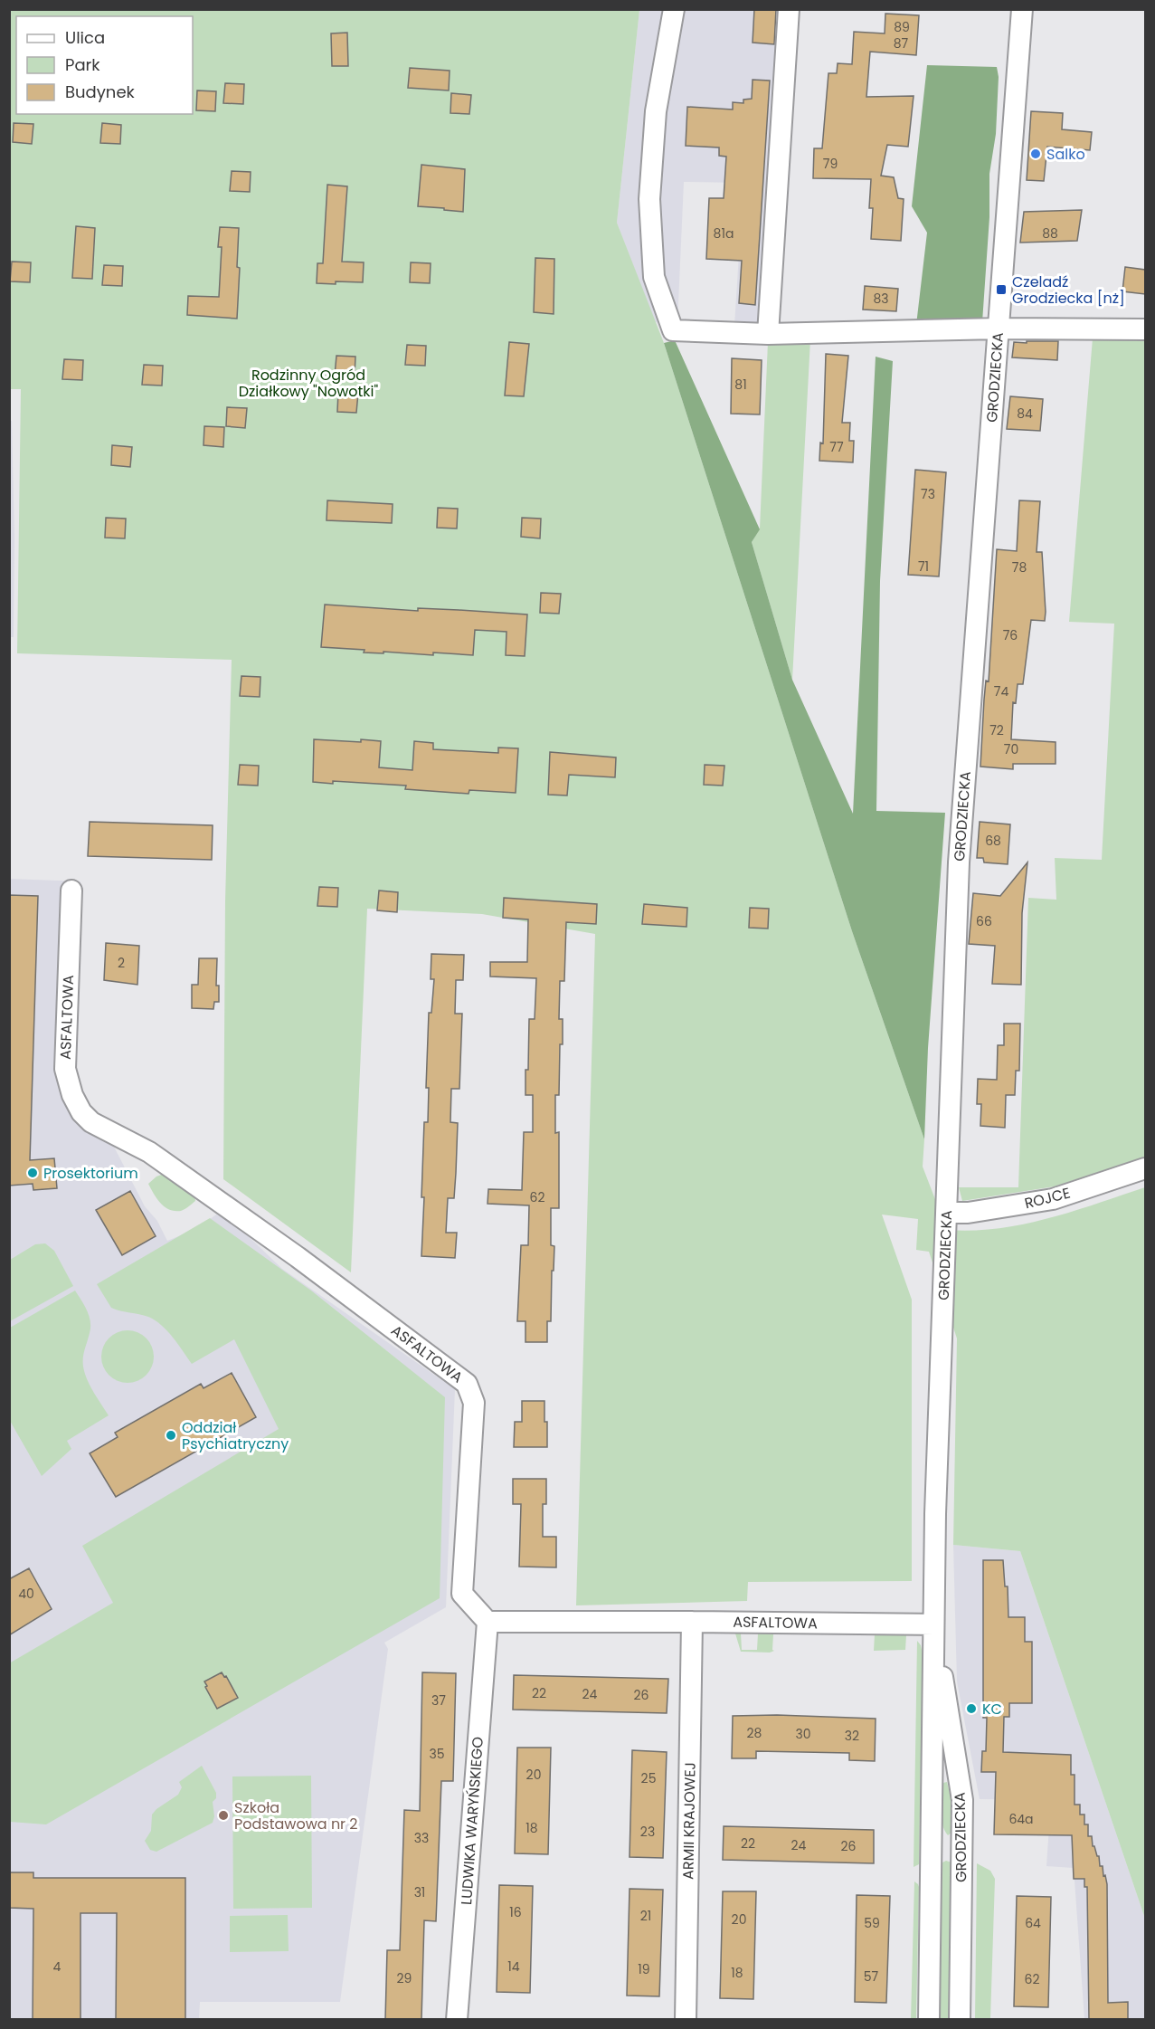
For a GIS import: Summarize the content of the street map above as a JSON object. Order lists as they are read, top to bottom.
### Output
{
  "streets": {
    "street": [
      "GRODZIECKA",
      "ASFALTOWA",
      "ROJCE",
      "LUDWIKA WARYŃSKIEGO",
      "ARMII KRAJOWEJ"
    ]
  },
  "crossings": [
    ["GRODZIECKA", "ASFALTOWA"],
    ["GRODZIECKA", "ROJCE"],
    ["ASFALTOWA", "LUDWIKA WARYŃSKIEGO"],
    ["ASFALTOWA", "ARMII KRAJOWEJ"]
  ],
  "parks": ["Rodzinny Ogród Działkowy \"Nowotki\""],
  "places": {
    "other": [
      "Salko",
      "Prosektorium",
      "Oddział Psychiatryczny",
      "KC",
      "Szkoła Podstawowa nr 2"
    ],
    "transit": ["Czeladź Grodziecka [nż]"]
  },
  "house_numbers": [
    "89",
    "87",
    "79",
    "81a",
    "88",
    "83",
    "81",
    "84",
    "77",
    "73",
    "71",
    "78",
    "76",
    "74",
    "72",
    "70",
    "68",
    "66",
    "2",
    "62",
    "40",
    "22",
    "24",
    "26",
    "37",
    "28",
    "30",
    "32",
    "35",
    "20",
    "25",
    "64a",
    "18",
    "23",
    "33",
    "22",
    "24",
    "26",
    "31",
    "16",
    "21",
    "20",
    "59",
    "64",
    "4",
    "14",
    "19",
    "18",
    "57",
    "29",
    "62"
  ],
  "legend": ["Ulica", "Park", "Budynek"]
}
